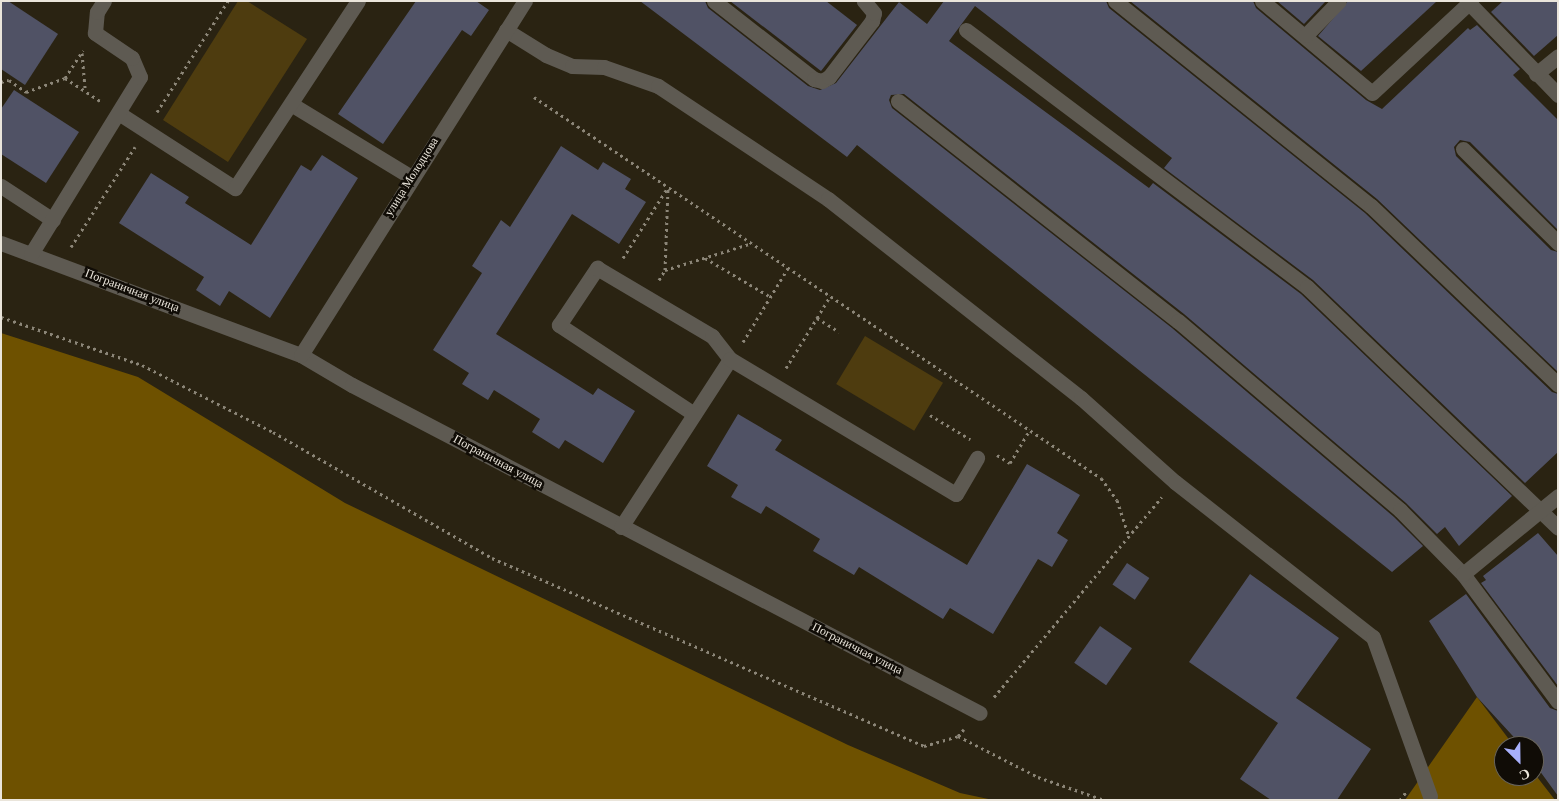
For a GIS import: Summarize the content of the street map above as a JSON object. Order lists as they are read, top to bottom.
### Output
{
  "streets": {
    "street": ["улица Молодцова", "Пограничная улица"]
  },
  "crossings": [
    ["улица Молодцова", "Пограничная улица"]
  ],
  "north": "bottom right"
}
